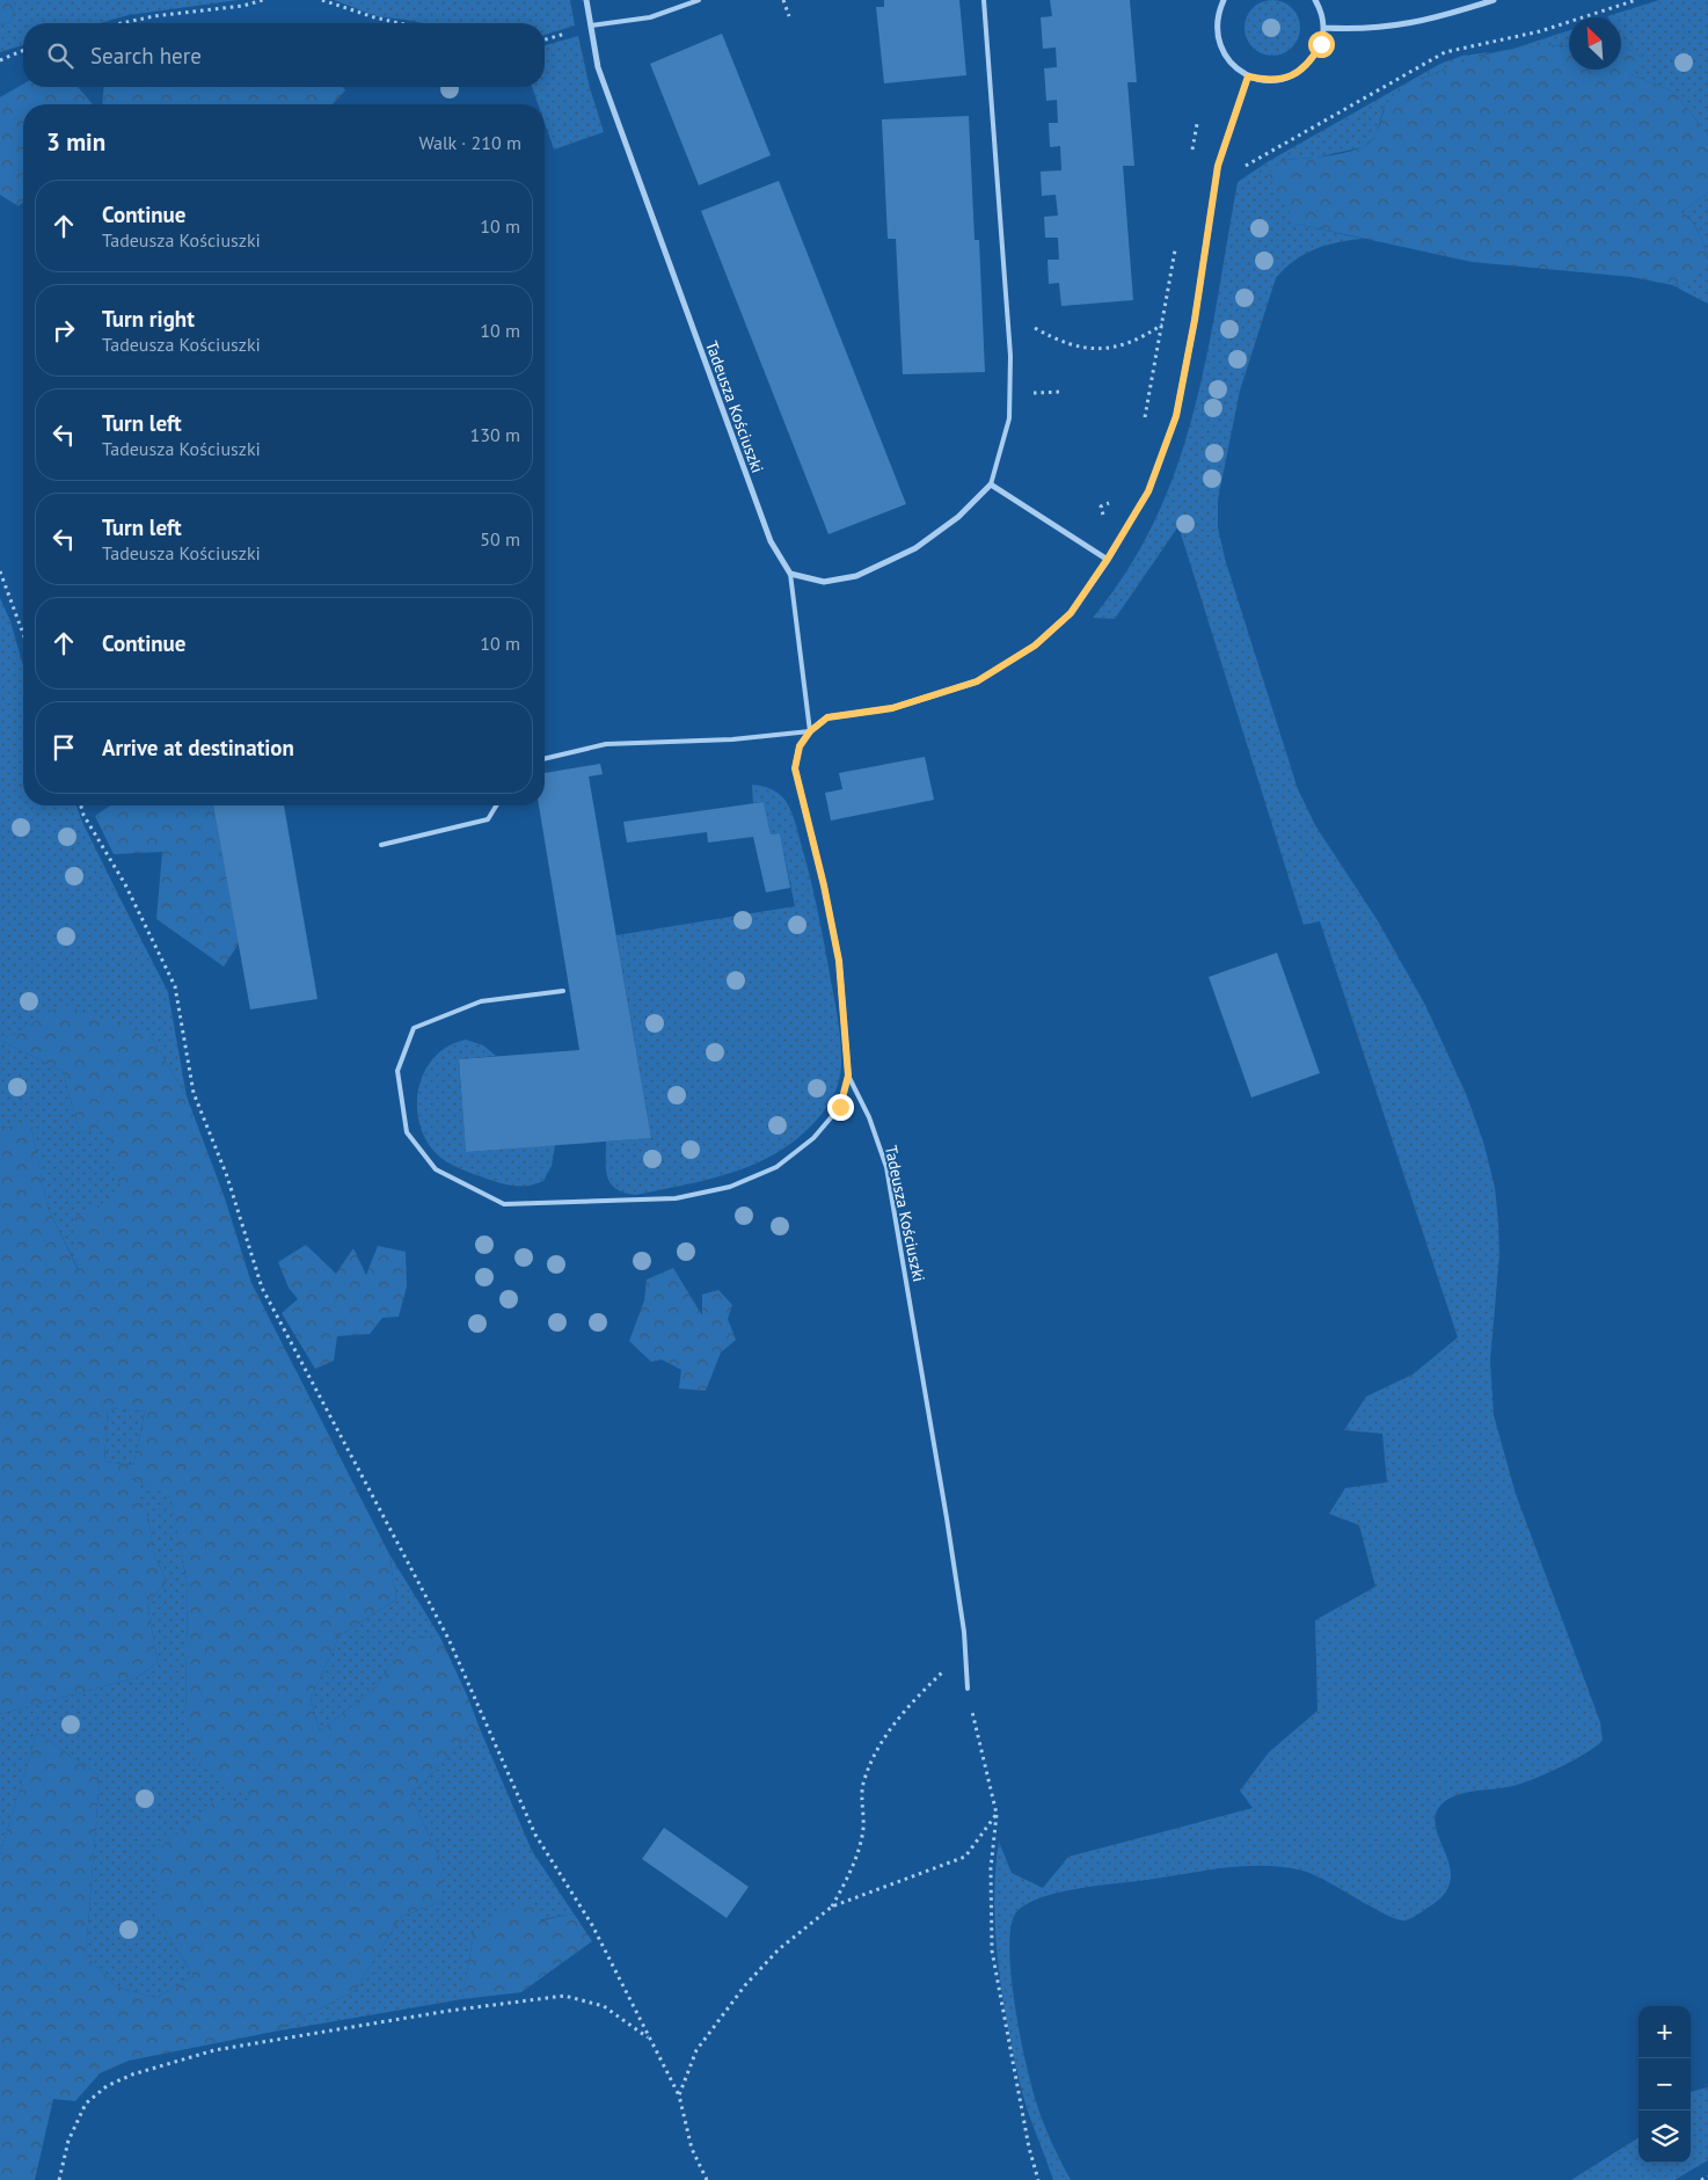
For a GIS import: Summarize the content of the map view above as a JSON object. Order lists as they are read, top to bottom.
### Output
{
  "streets": {
    "street": ["Tadeusza Kościuszki"]
  },
  "north": "top left",
  "page": {
    "search": "Search here",
    "heading": ["3 min", "Walk · 210 m"],
    "list": [
      ["Continue", "Tadeusza Kościuszki", "10 m"],
      ["Turn right", "Tadeusza Kościuszki", "10 m"],
      ["Turn left", "Tadeusza Kościuszki", "130 m"],
      ["Turn left", "Tadeusza Kościuszki", "50 m"],
      ["Continue", "10 m"],
      "Arrive at destination"
    ],
    "map_buttons": ["+", "−"]
  }
}
